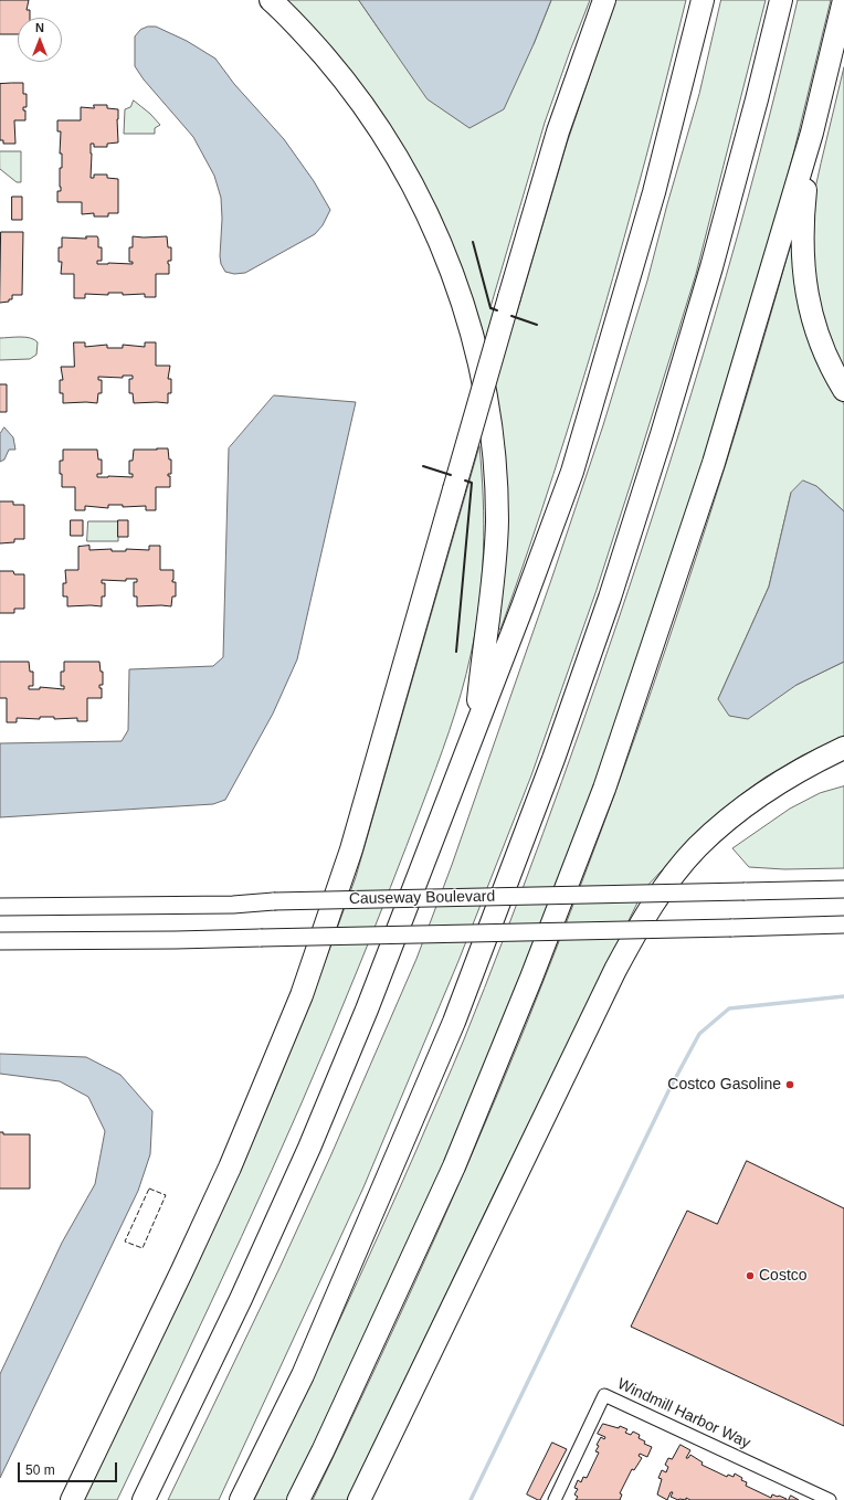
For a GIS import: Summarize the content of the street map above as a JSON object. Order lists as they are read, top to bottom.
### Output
{
  "streets": {
    "main road": ["Causeway Boulevard"],
    "street": ["Windmill Harbor Way"]
  },
  "places": ["Costco Gasoline", "Costco"],
  "scale_bar": "50 m",
  "north": "top"
}
